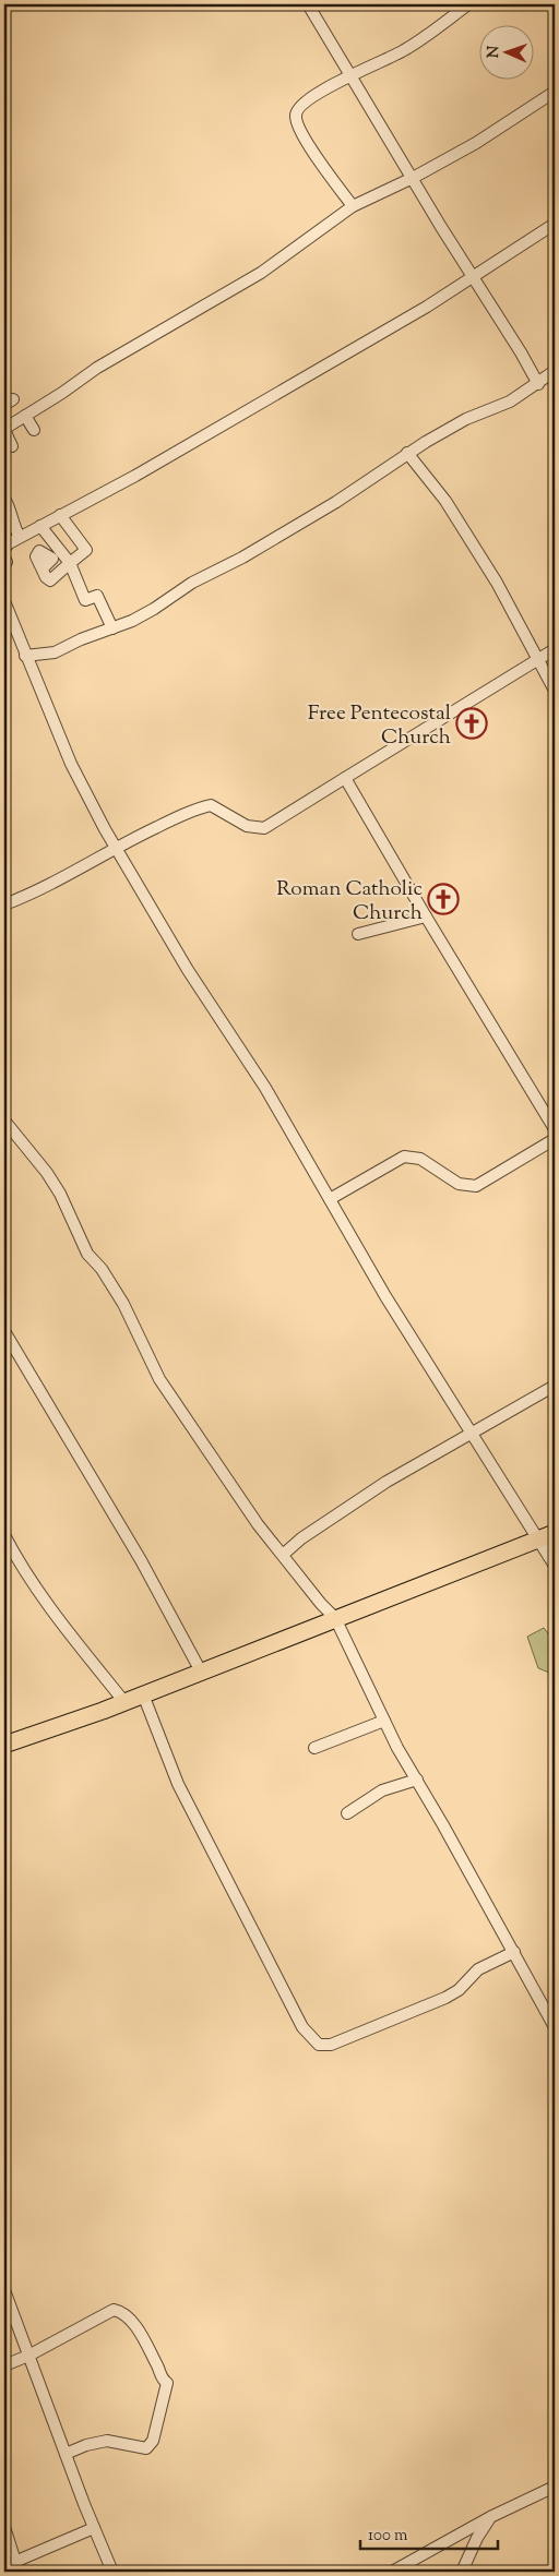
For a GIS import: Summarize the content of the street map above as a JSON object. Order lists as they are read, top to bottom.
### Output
{
  "places": {
    "church": ["Free Pentecostal Church", "Roman Catholic Church"]
  },
  "scale_bar": "100 m",
  "north": "left"
}
